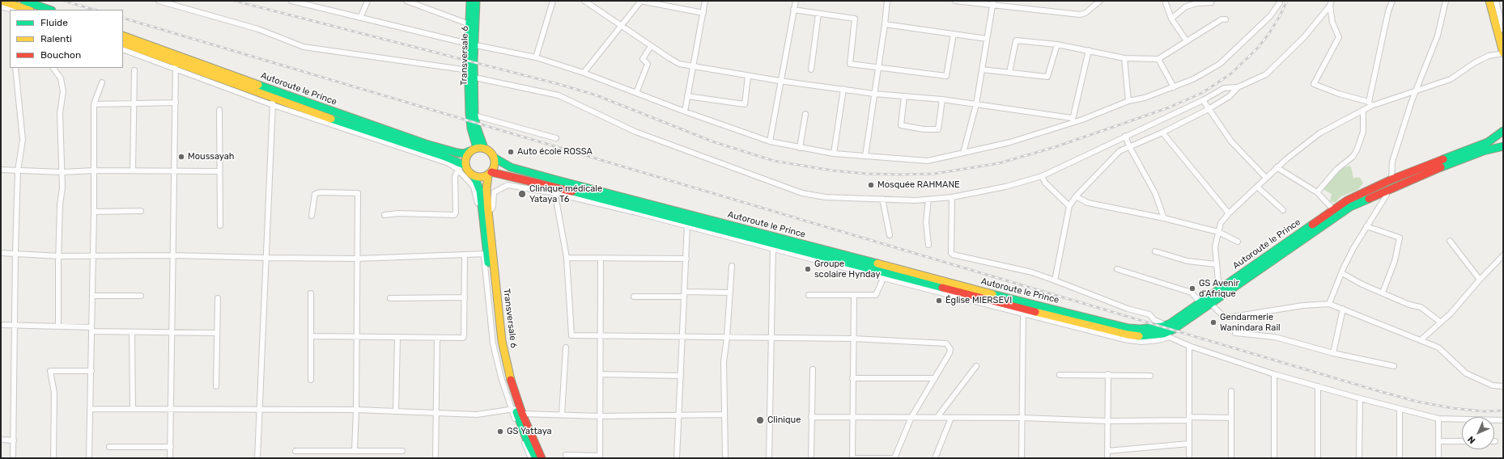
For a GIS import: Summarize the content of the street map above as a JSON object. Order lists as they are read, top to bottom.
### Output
{
  "streets": {
    "main road": ["Transversale 6", "Autoroute le Prince"]
  },
  "crossings": [
    ["Transversale 6", "Autoroute le Prince"]
  ],
  "places": [
    "Auto école ROSSA",
    "Moussayah",
    "Mosquée RAHMANE",
    "Clinique médicale Yataya T6",
    "Groupe scolaire Hynday",
    "GS Avenir d'Afrique",
    "Église MIERSEVI",
    "Gendarmerie Wanindara Rail",
    "Clinique",
    "GS Yattaya"
  ],
  "legend": ["Fluide", "Ralenti", "Bouchon"],
  "north": "bottom left"
}
